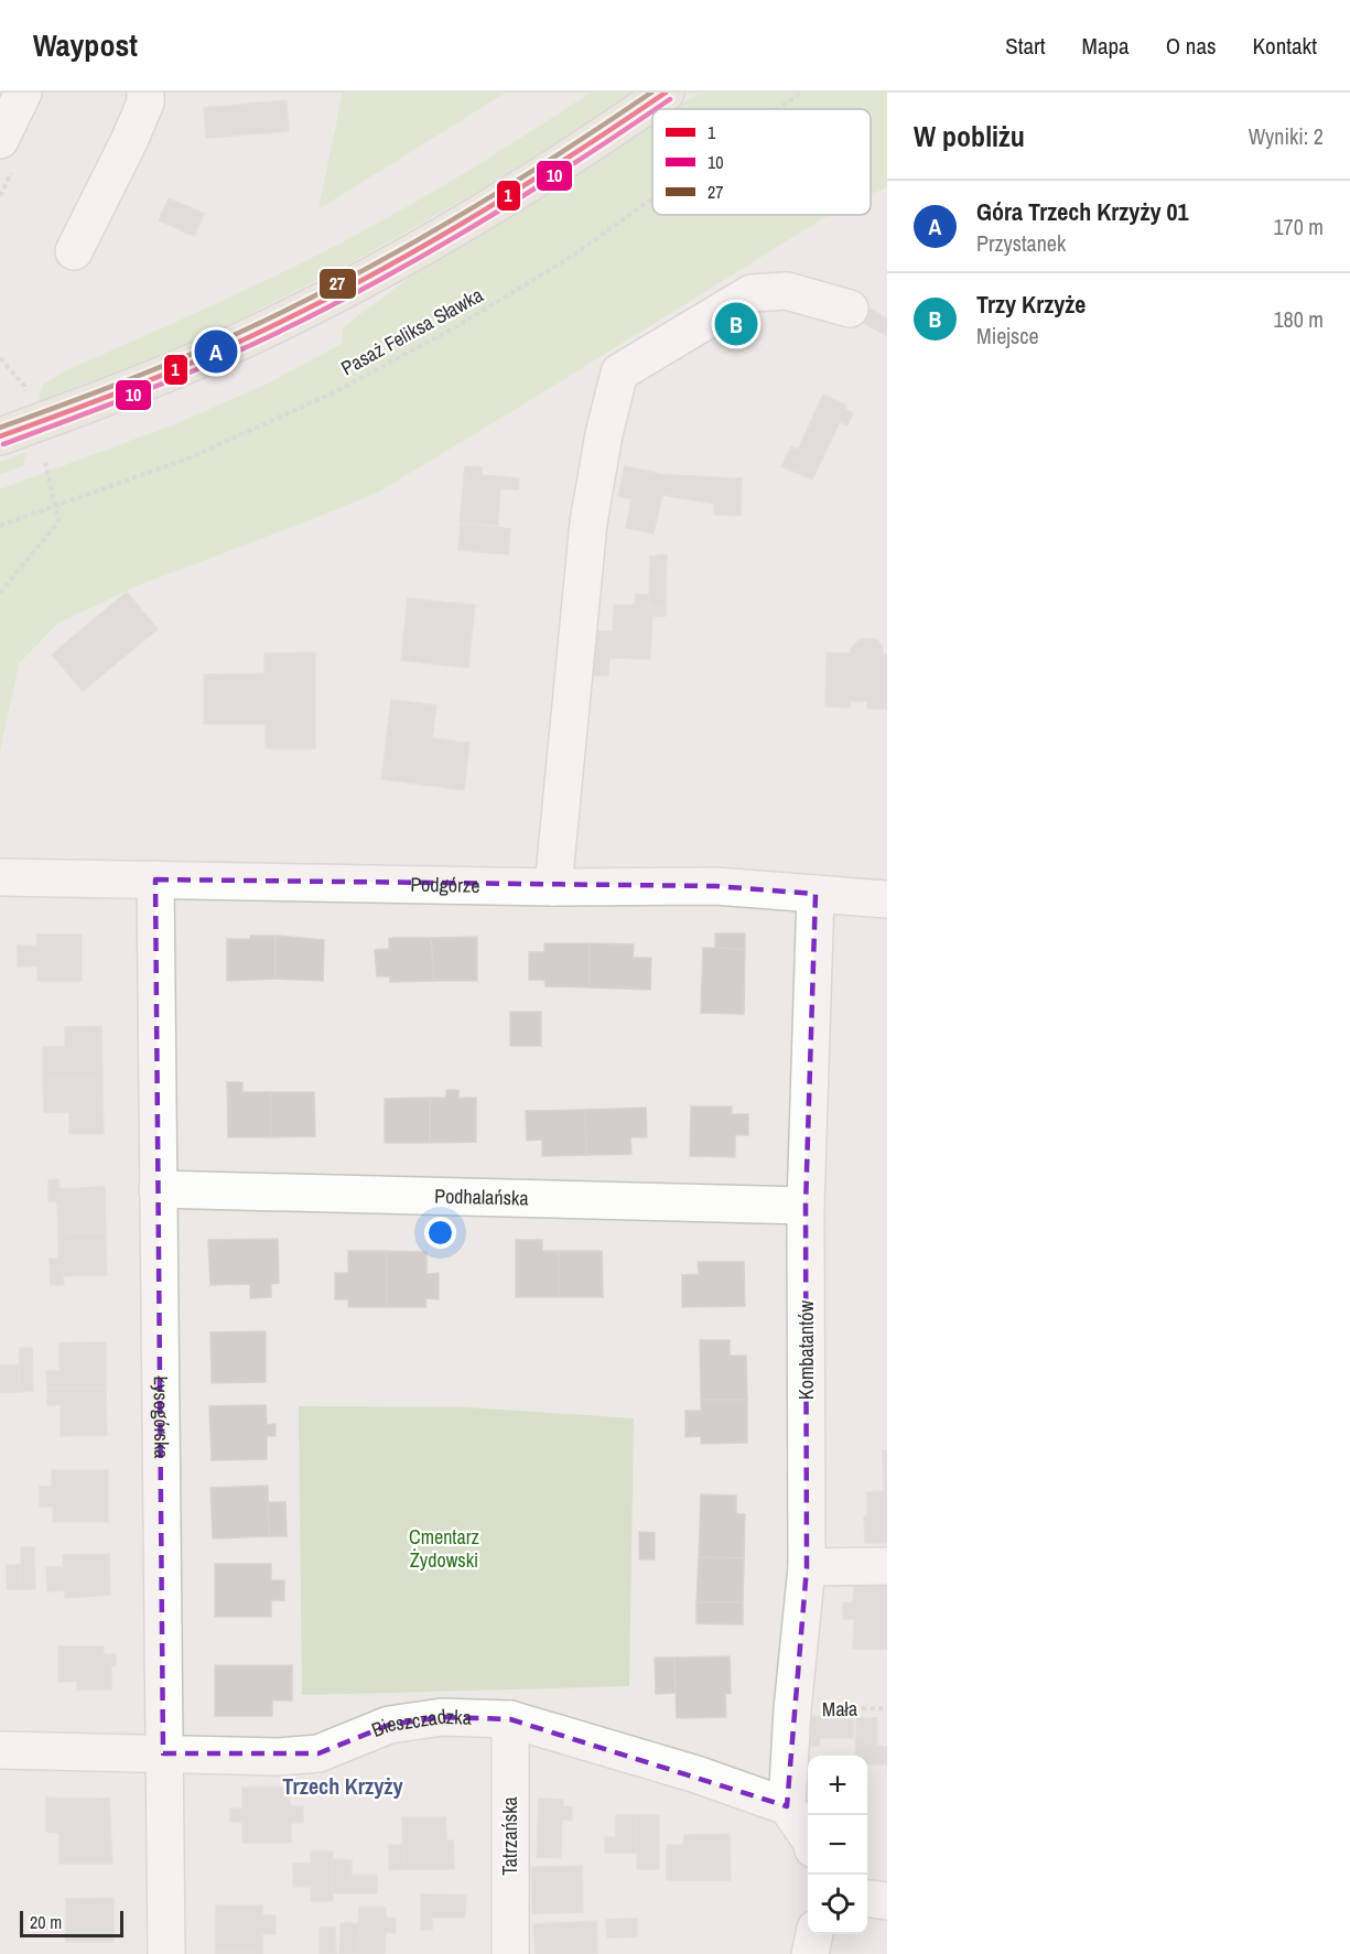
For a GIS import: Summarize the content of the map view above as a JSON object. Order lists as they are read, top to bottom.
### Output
{
  "streets": {
    "street": [
      "Podgórze",
      "Podhalańska",
      "Kombatantów",
      "Łysogórska",
      "Bieszczadzka",
      "Tatrzańska"
    ],
    "path": ["Pasaż Feliksa Sławka", "Mała"]
  },
  "crossings": [
    ["Podgórze", "Kombatantów"],
    ["Podgórze", "Łysogórska"],
    ["Podhalańska", "Kombatantów"],
    ["Podhalańska", "Łysogórska"],
    ["Kombatantów", "Mała"],
    ["Kombatantów", "Bieszczadzka"],
    ["Łysogórska", "Bieszczadzka"],
    ["Bieszczadzka", "Tatrzańska"]
  ],
  "districts": ["Trzech Krzyży"],
  "parks": ["Cmentarz Żydowski"],
  "lines": ["transit line 1", "transit line 27", "transit line 10"],
  "legend": ["1", "10", "27"],
  "scale_bar": "20 m",
  "page": {
    "header": "Waypost",
    "nav": [
      "Start",
      "Mapa",
      "O nas",
      "Kontakt"
    ],
    "heading": ["W pobliżu", "Wyniki: 2"],
    "list": [
      {
        "mark": "A",
        "name": "Góra Trzech Krzyży 01",
        "note": "Przystanek",
        "value": "170 m"
      },
      {
        "mark": "B",
        "name": "Trzy Krzyże",
        "note": "Miejsce",
        "value": "180 m"
      }
    ],
    "pins": ["B", "A"],
    "map_buttons": ["+", "−"],
    "scale": "20 m"
  }
}
